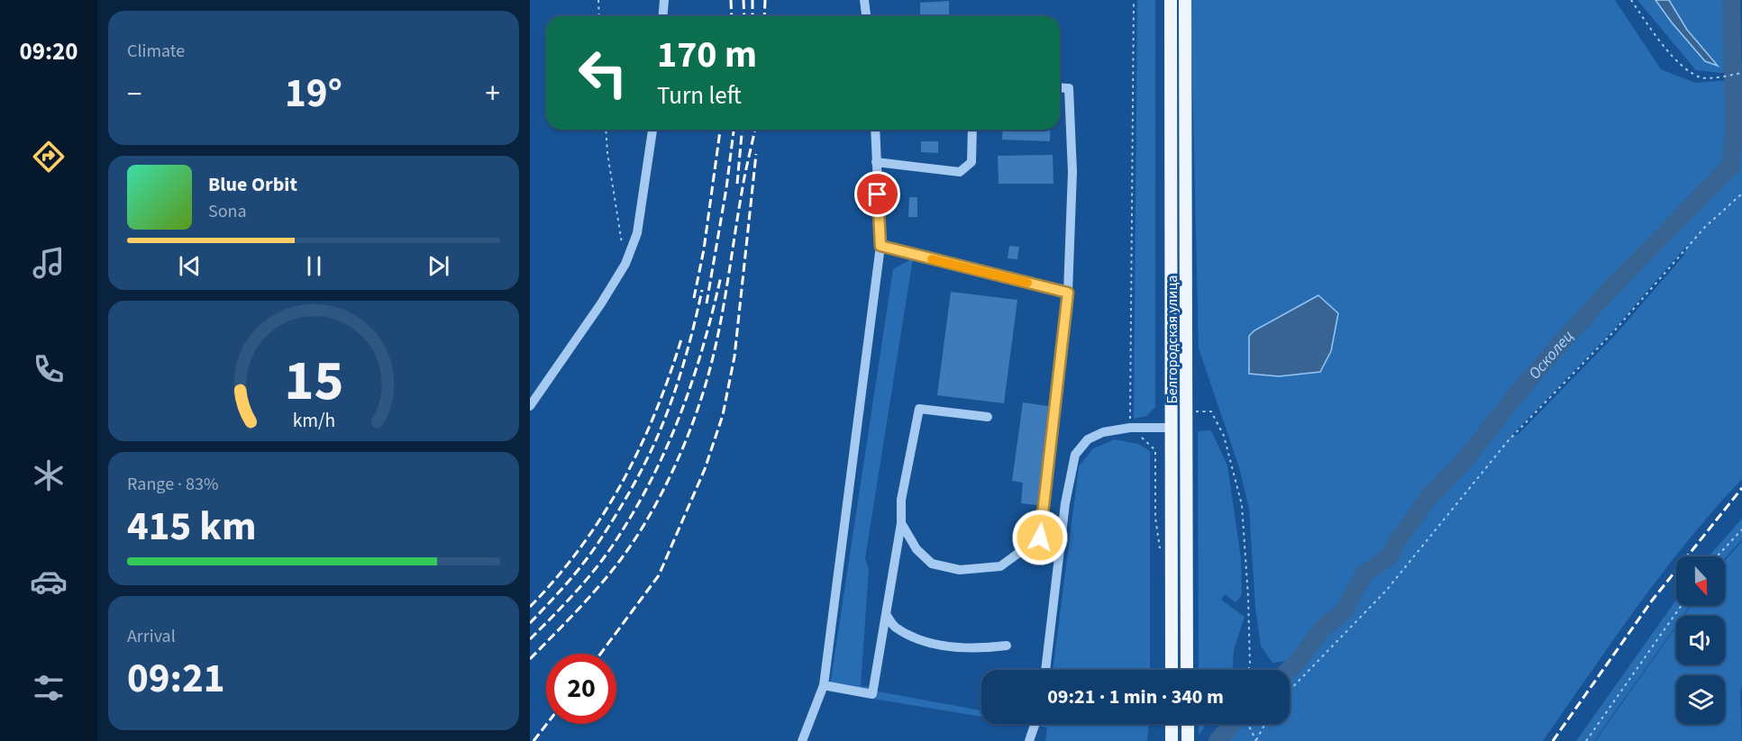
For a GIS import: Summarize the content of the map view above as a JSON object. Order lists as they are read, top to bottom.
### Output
{
  "streets": {
    "main road": ["Белгородская улица"]
  },
  "water": ["Осколец"],
  "north": "bottom",
  "page": {
    "tabs": "09:20",
    "tile": [
      "Climate",
      ["Range · 83%", "415 km"],
      ["Arrival", "09:21"]
    ],
    "turn": ["170 m", "Turn left"],
    "heat": ["−", "19°", "+"],
    "song": ["Blue Orbit", "Sona"],
    "limit": "20",
    "trip": "09:21 · 1 min · 340 m",
    "gauge": ["15", "km/h"]
  }
}
